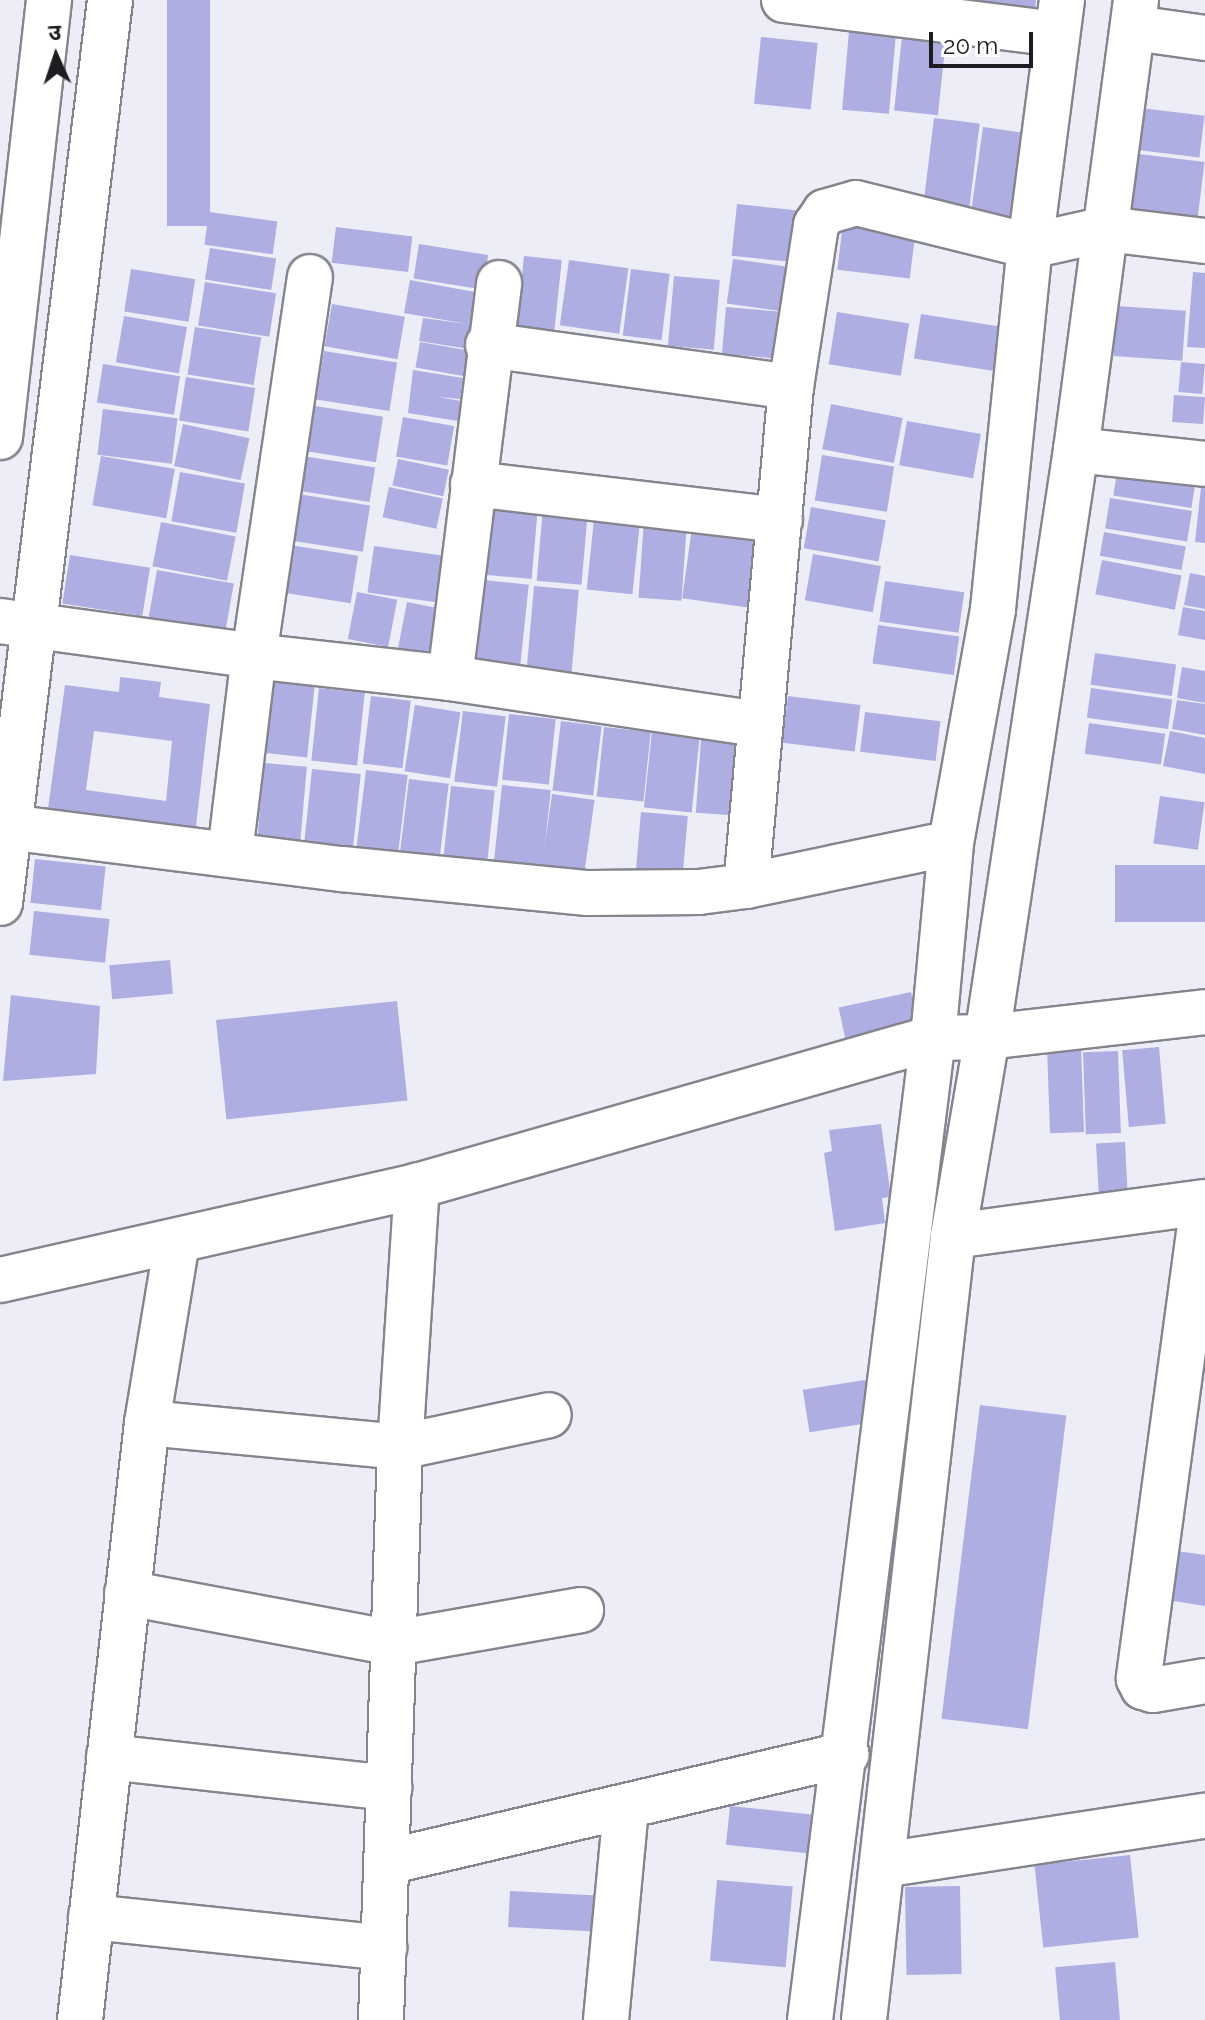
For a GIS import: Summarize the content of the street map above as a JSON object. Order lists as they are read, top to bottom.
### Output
{
  "scale_bar": "20 m",
  "north": "top"
}
